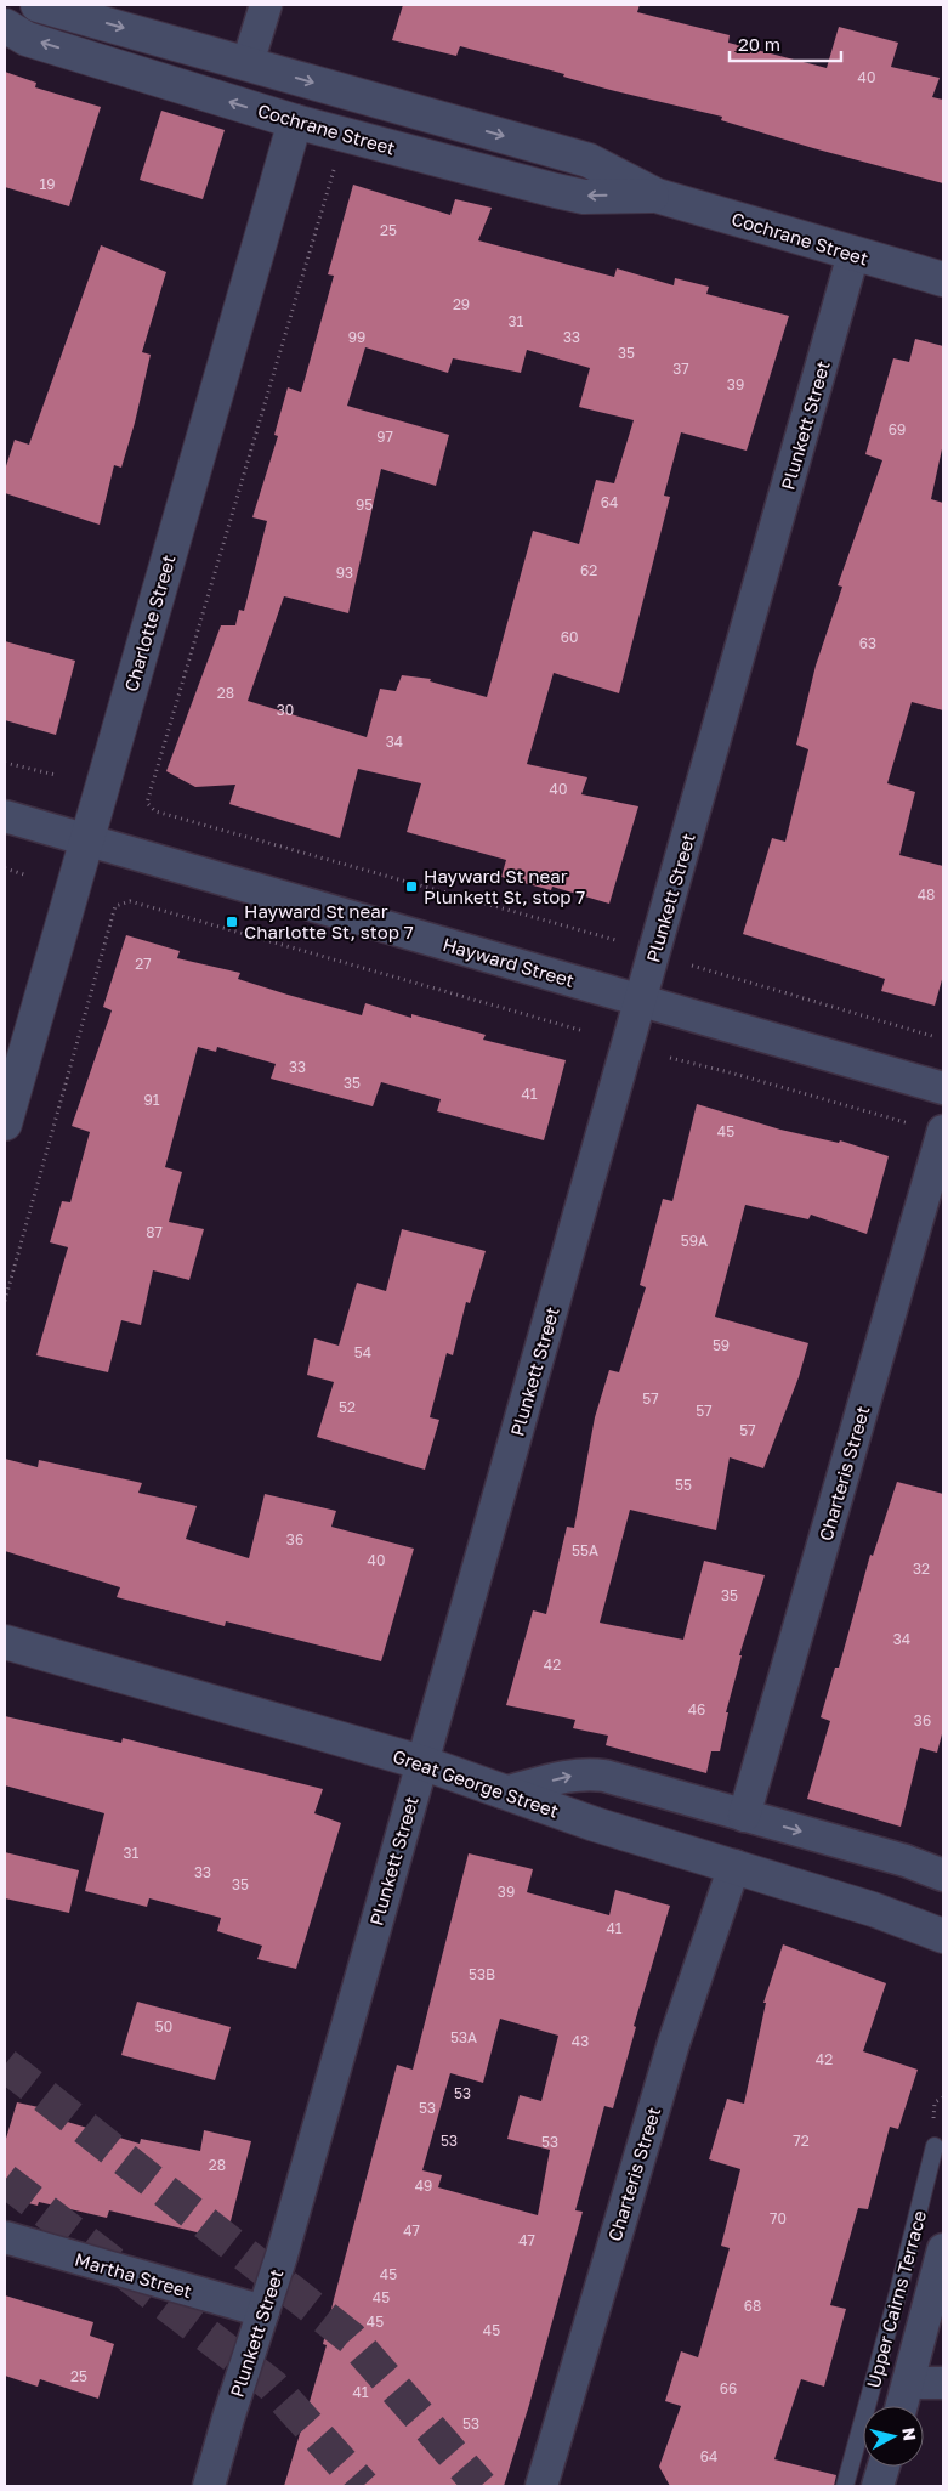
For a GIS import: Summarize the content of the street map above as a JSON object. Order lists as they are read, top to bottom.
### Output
{
  "streets": {
    "street": [
      "Cochrane Street",
      "Plunkett Street",
      "Charlotte Street",
      "Hayward Street",
      "Charteris Street",
      "Great George Street",
      "Martha Street",
      "Upper Cairns Terrace"
    ]
  },
  "crossings": [
    ["Cochrane Street", "Plunkett Street"],
    ["Cochrane Street", "Charlotte Street"],
    ["Plunkett Street", "Hayward Street"],
    ["Plunkett Street", "Great George Street"],
    ["Plunkett Street", "Martha Street"],
    ["Charlotte Street", "Hayward Street"],
    ["Charteris Street", "Great George Street"]
  ],
  "places": {
    "transit": ["Hayward St near Plunkett St, stop 7", "Hayward St near Charlotte St, stop 7"]
  },
  "house_numbers": [
    "40",
    "19",
    "25",
    "29",
    "31",
    "99",
    "33",
    "35",
    "37",
    "39",
    "69",
    "97",
    "64",
    "95",
    "62",
    "93",
    "60",
    "63",
    "28",
    "30",
    "34",
    "40",
    "48",
    "27",
    "33",
    "35",
    "41",
    "91",
    "45",
    "87",
    "59A",
    "59",
    "54",
    "57",
    "52",
    "57",
    "57",
    "55",
    "36",
    "55A",
    "40",
    "32",
    "35",
    "34",
    "42",
    "46",
    "36",
    "31",
    "33",
    "35",
    "39",
    "41",
    "53B",
    "50",
    "53A",
    "43",
    "42",
    "53",
    "53",
    "53",
    "72",
    "53",
    "28",
    "49",
    "70",
    "47",
    "47",
    "45",
    "45",
    "68",
    "45",
    "45",
    "25",
    "66",
    "41",
    "53",
    "64"
  ],
  "scale_bar": "20 m",
  "north": "right"
}
